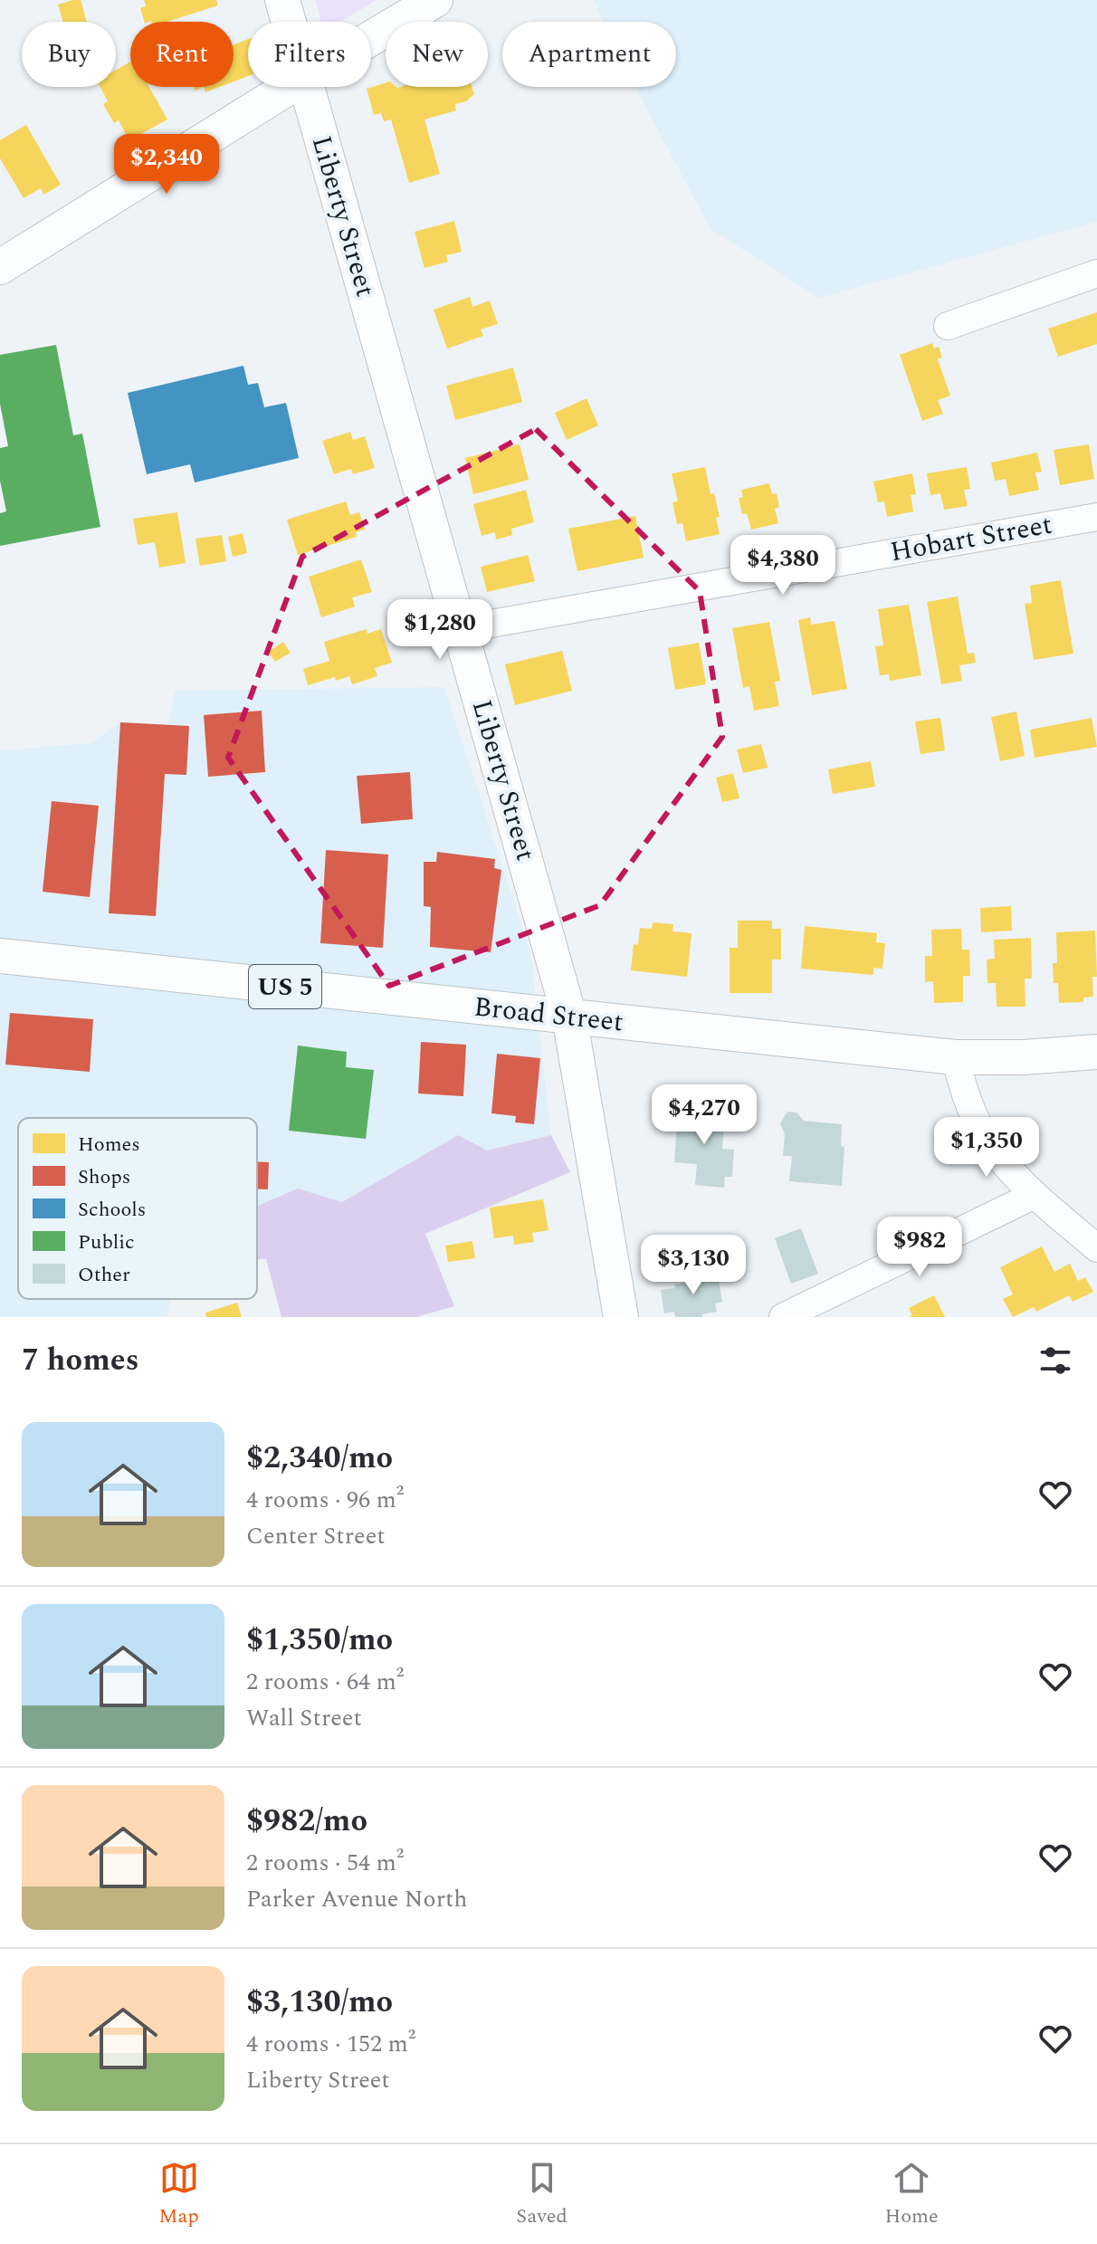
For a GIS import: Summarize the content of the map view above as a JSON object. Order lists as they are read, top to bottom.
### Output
{
  "streets": {
    "main road": ["Liberty Street", "US 5", "Broad Street"],
    "street": ["Hobart Street"]
  },
  "crossings": [
    ["Liberty Street", "Hobart Street"],
    ["Liberty Street", "Broad Street"]
  ],
  "legend": [
    "Homes",
    "Shops",
    "Schools",
    "Public",
    "Other"
  ],
  "page": {
    "chip": [
      "Buy",
      "Rent",
      "Filters",
      "New",
      "Apartment"
    ],
    "price": [
      "$2,340",
      "$4,380",
      "$1,280",
      "$4,270",
      "$1,350",
      "$982",
      "$3,130"
    ],
    "heading": "7 homes",
    "list": [
      {
        "name": "$2,340/mo",
        "note": "4 rooms · 96 m² · Center Street"
      },
      {
        "name": "$1,350/mo",
        "note": "2 rooms · 64 m² · Wall Street"
      },
      {
        "name": "$982/mo",
        "note": "2 rooms · 54 m² · Parker Avenue North"
      },
      {
        "name": "$3,130/mo",
        "note": "4 rooms · 152 m² · Liberty Street"
      }
    ],
    "tabs": ["Map", "Saved", "Home"]
  }
}
